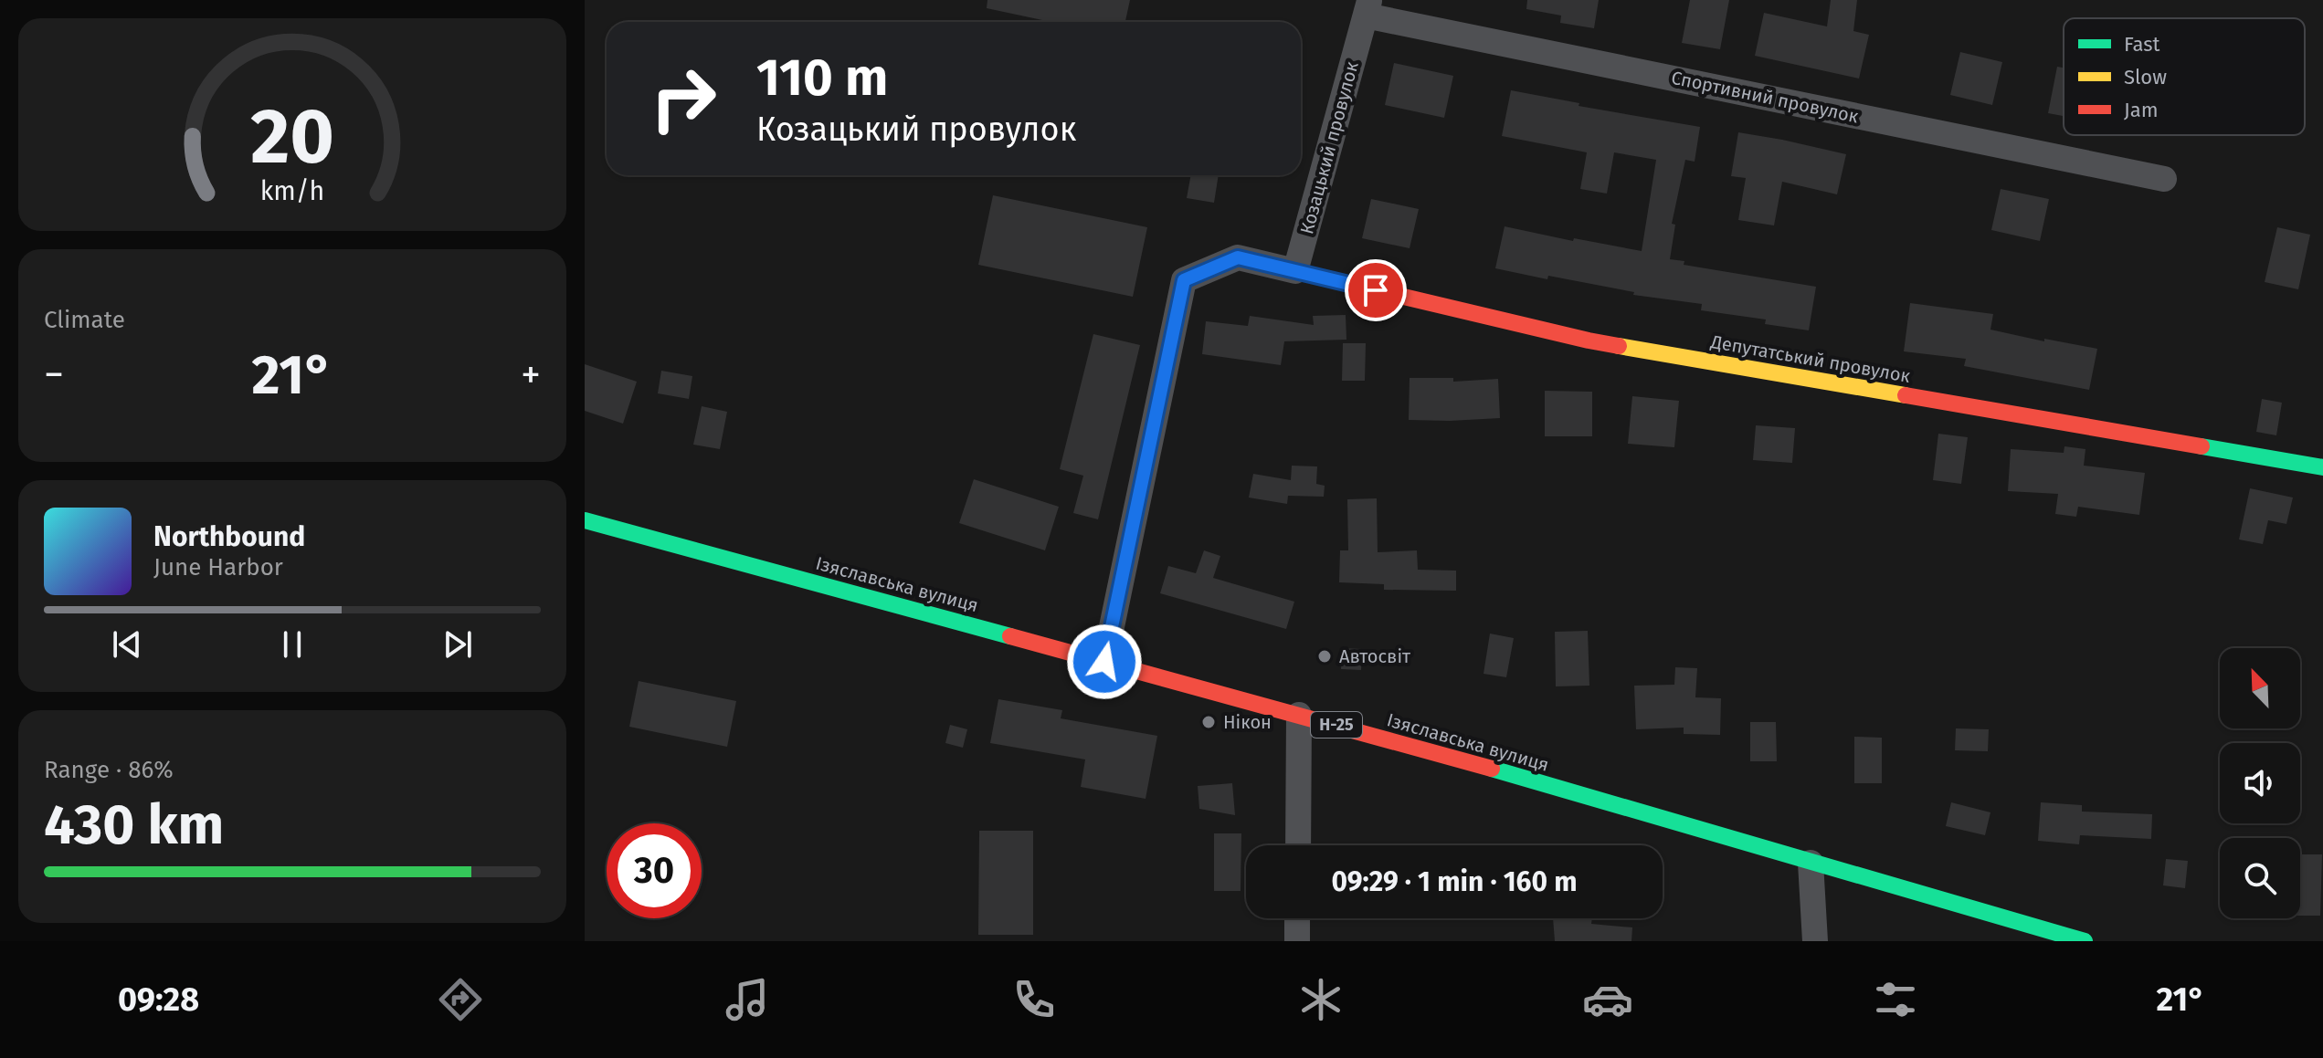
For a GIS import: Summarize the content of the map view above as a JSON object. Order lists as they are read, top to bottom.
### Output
{
  "streets": {
    "main road": ["Депутатський провулок", "Ізяславська вулиця", "Н-25"],
    "street": ["Спортивний провулок", "Козацький провулок"]
  },
  "crossings": [
    ["Спортивний провулок", "Козацький провулок"],
    ["Козацький провулок", "Депутатський провулок"]
  ],
  "places": ["Автосвіт", "Нікон"],
  "legend": ["Fast", "Slow", "Jam"],
  "north": "top left",
  "page": {
    "turn": ["110 m", "Козацький провулок"],
    "tile": [
      "Climate",
      ["Range · 86%", "430 km"]
    ],
    "heat": ["−", "21°", "+"],
    "song": ["Northbound", "June Harbor"],
    "limit": "30",
    "trip": "09:29 · 1 min · 160 m",
    "tabs": ["09:28", "21°"],
    "gauge": ["20", "km/h"]
  }
}
